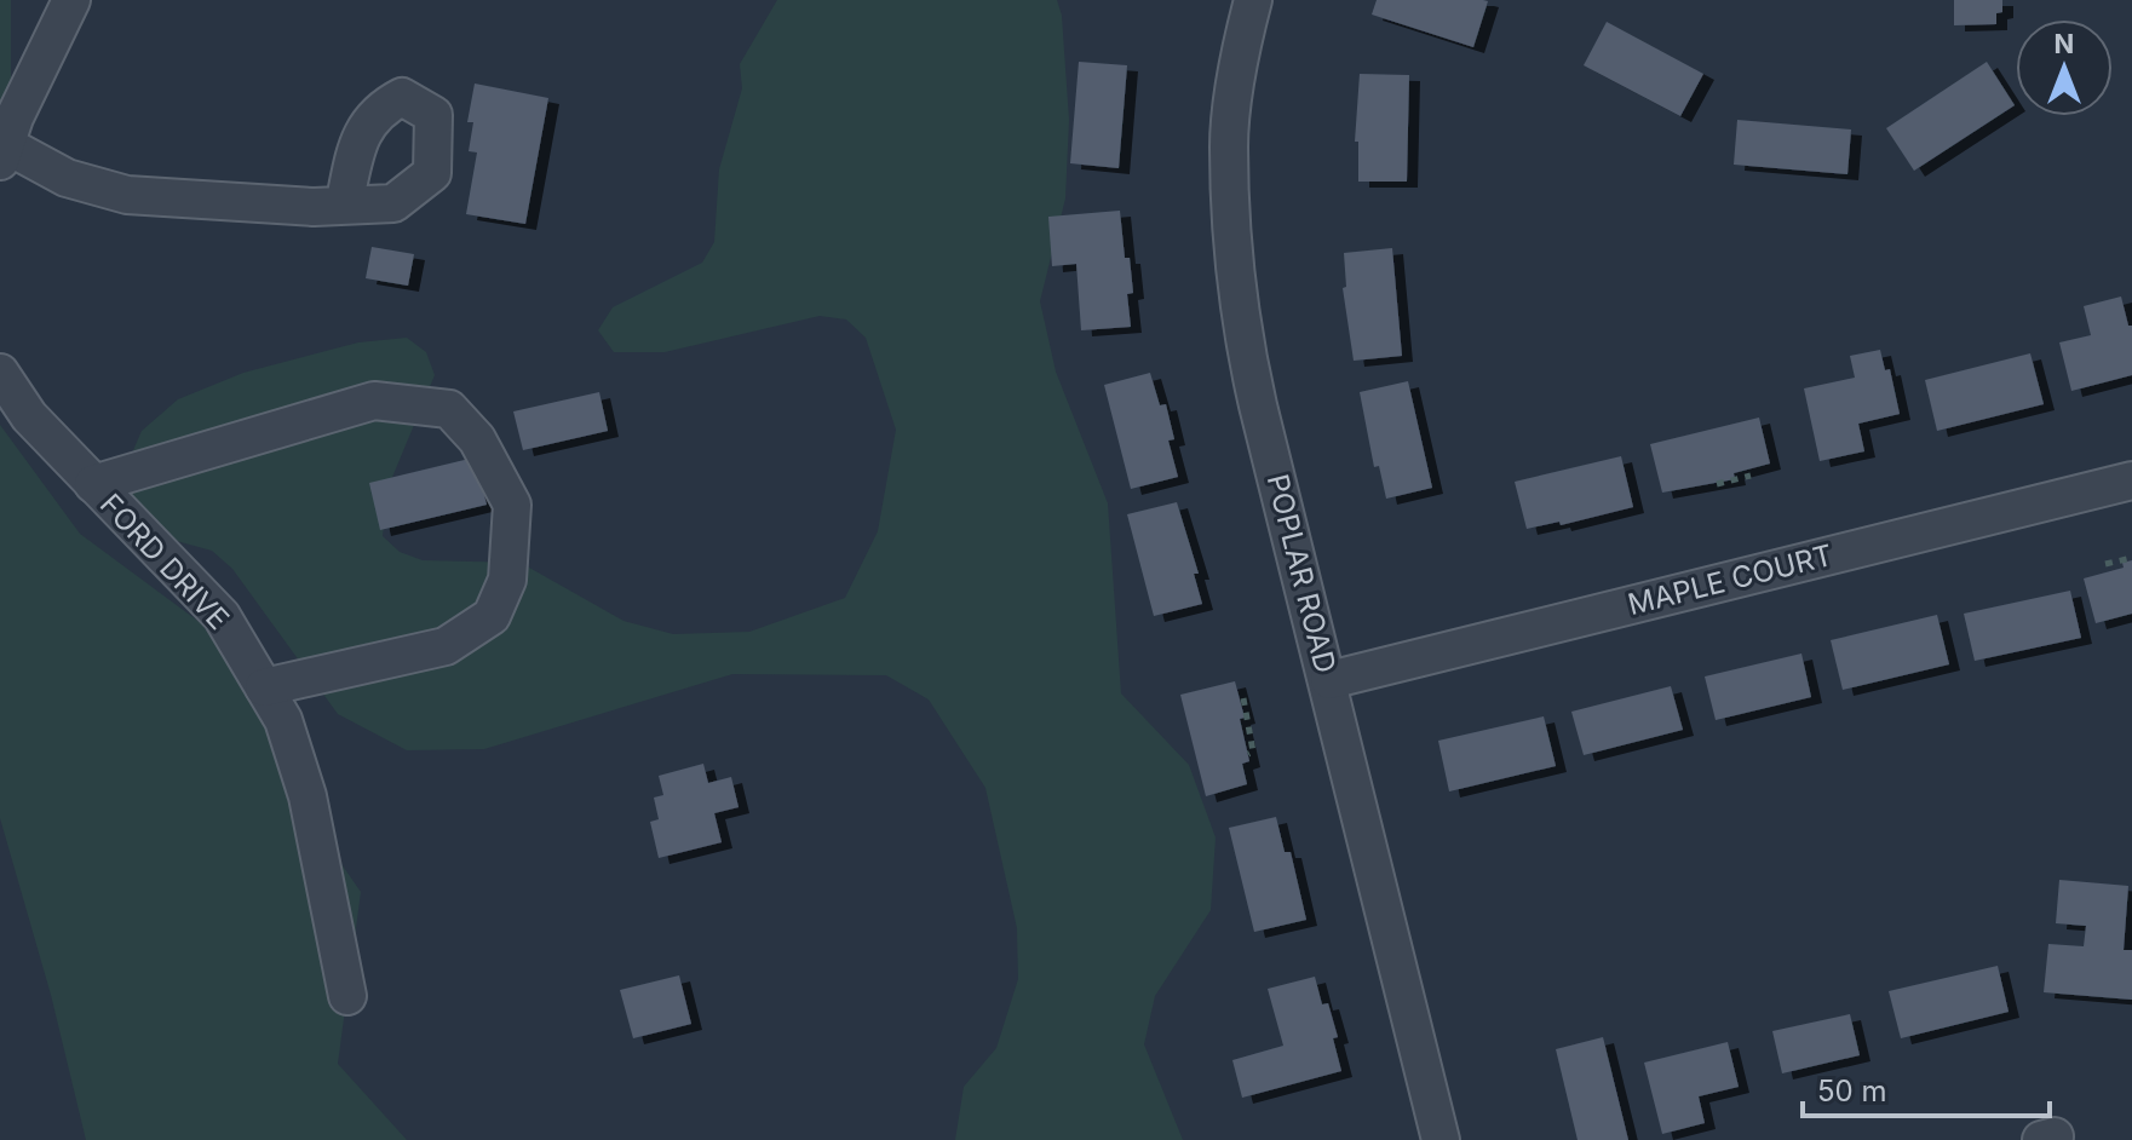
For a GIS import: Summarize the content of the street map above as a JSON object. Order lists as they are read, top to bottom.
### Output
{
  "streets": {
    "street": ["FORD DRIVE", "POPLAR ROAD", "MAPLE COURT"]
  },
  "crossings": [
    ["POPLAR ROAD", "MAPLE COURT"]
  ],
  "scale_bar": "50 m",
  "north": "top"
}
